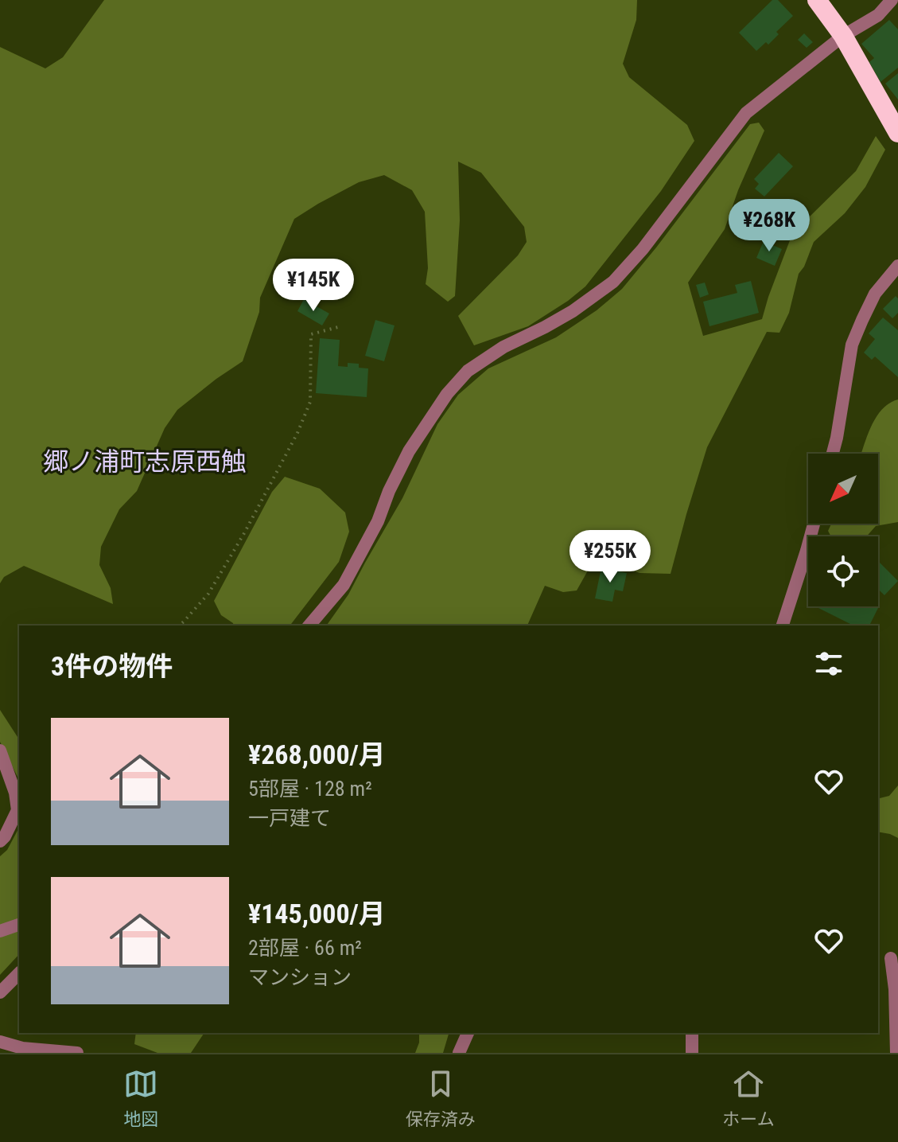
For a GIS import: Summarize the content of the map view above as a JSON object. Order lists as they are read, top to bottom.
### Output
{
  "districts": ["郷ノ浦町志原西触"],
  "north": "bottom left",
  "page": {
    "price": ["¥268K", "¥145K", "¥255K"],
    "heading": "3件の物件",
    "list": [
      {
        "name": "¥268,000/月",
        "note": "5部屋 · 128 m² · 一戸建て"
      },
      {
        "name": "¥145,000/月",
        "note": "2部屋 · 66 m² · マンション"
      }
    ],
    "tabs": ["地図", "保存済み", "ホーム"]
  }
}
